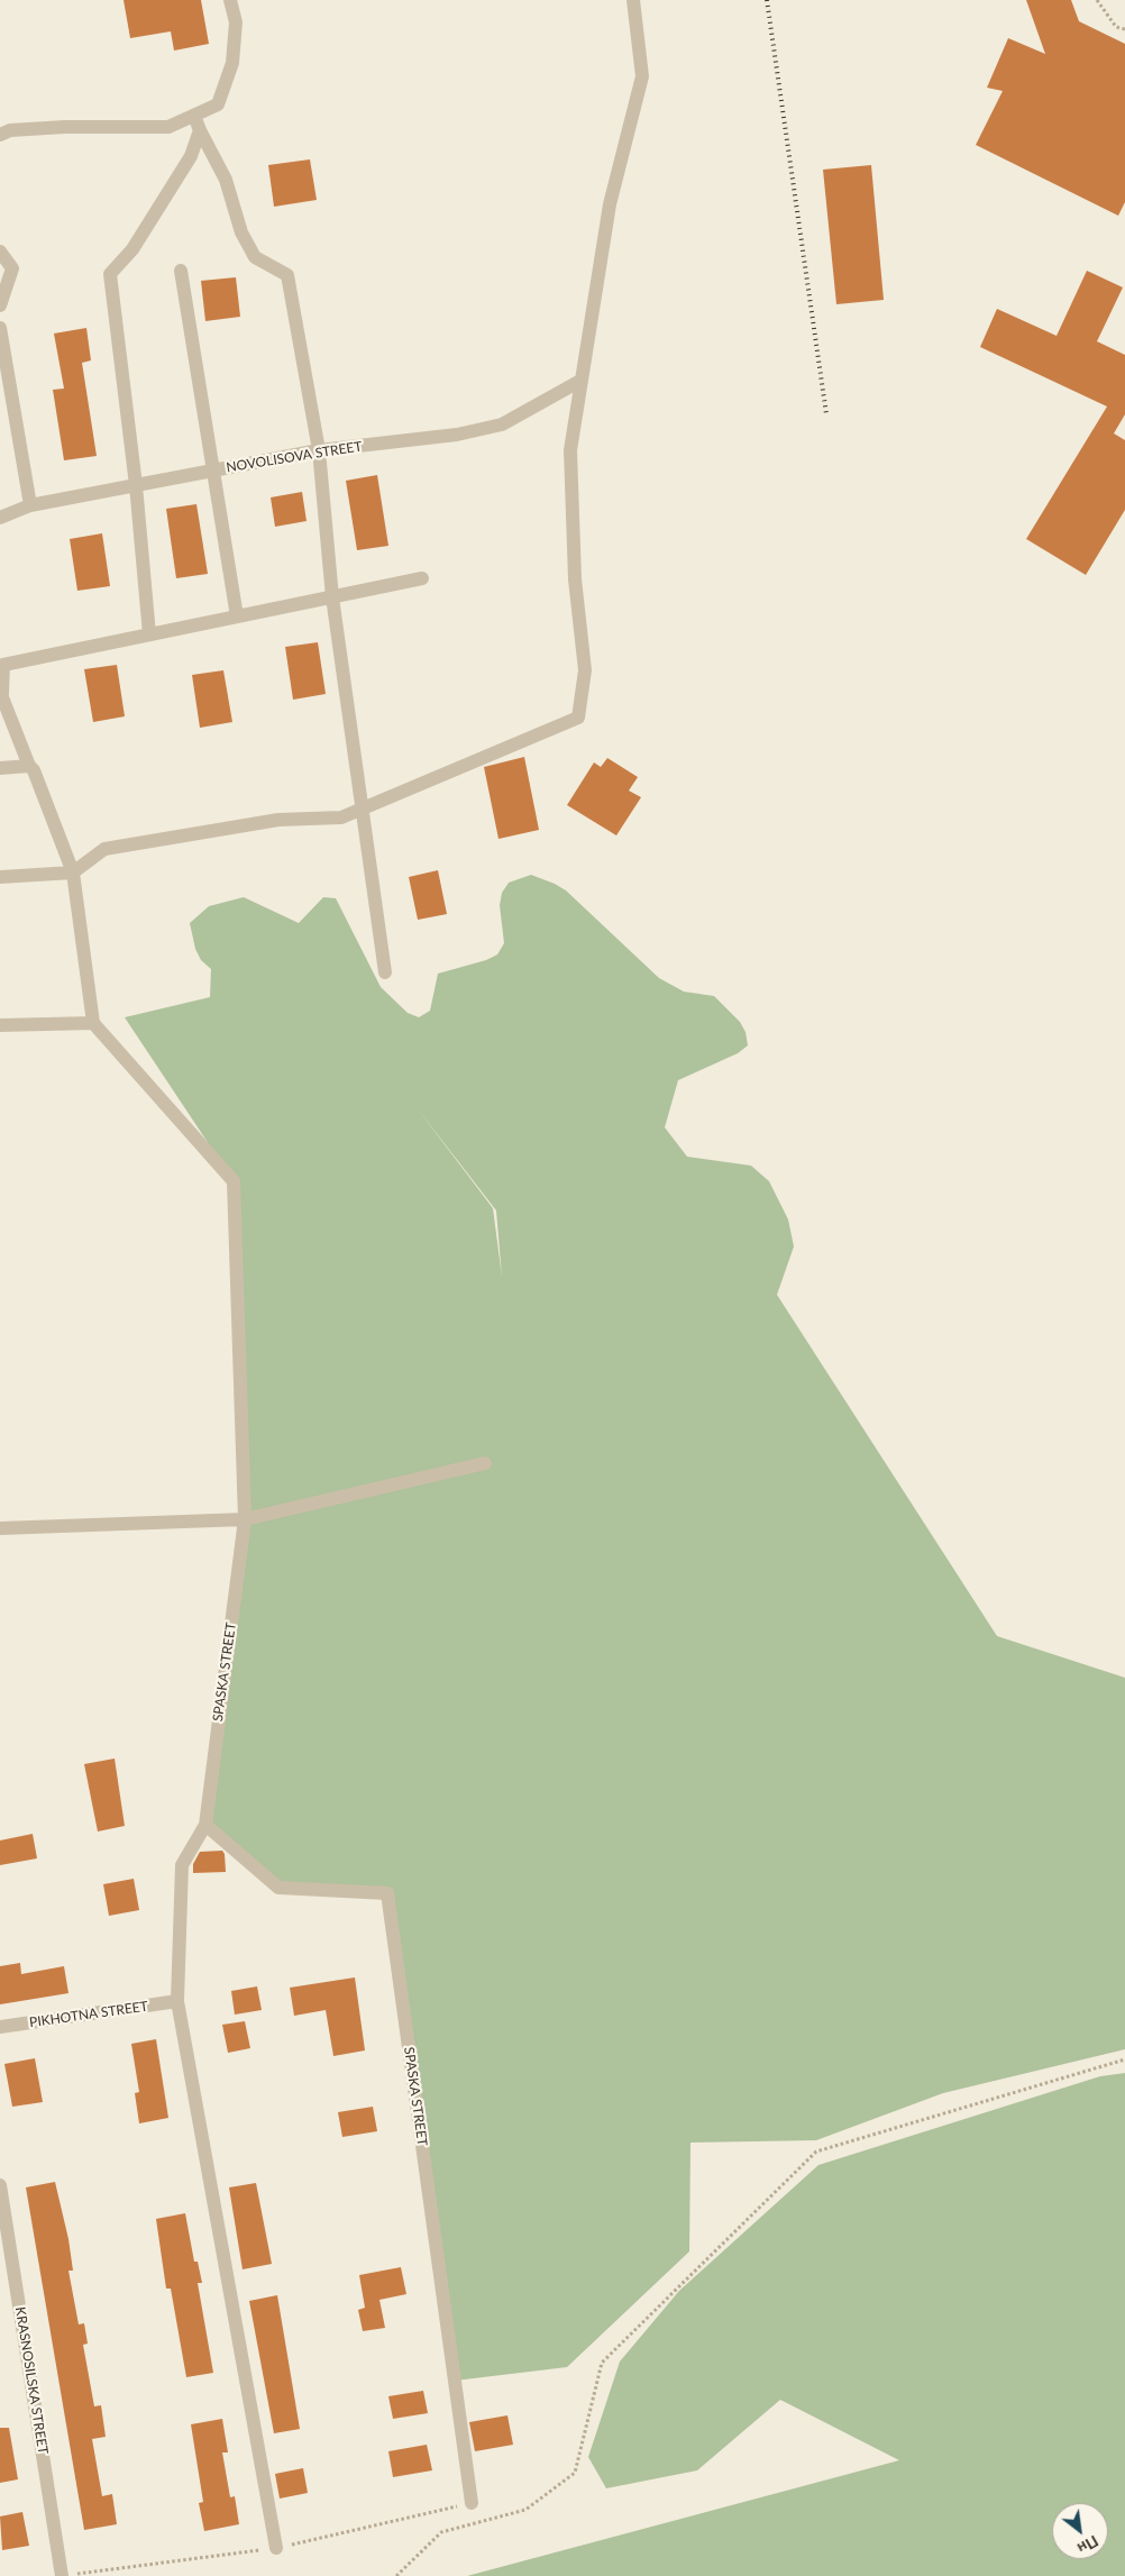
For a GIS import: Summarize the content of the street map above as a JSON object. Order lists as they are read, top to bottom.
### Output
{
  "streets": {
    "street": [
      "NOVOLISOVA STREET",
      "SPASKA STREET",
      "PIKHOTNA STREET",
      "KRASNOSILSKA STREET"
    ]
  },
  "crossings": [
    ["SPASKA STREET", "PIKHOTNA STREET"]
  ],
  "north": "bottom right"
}
